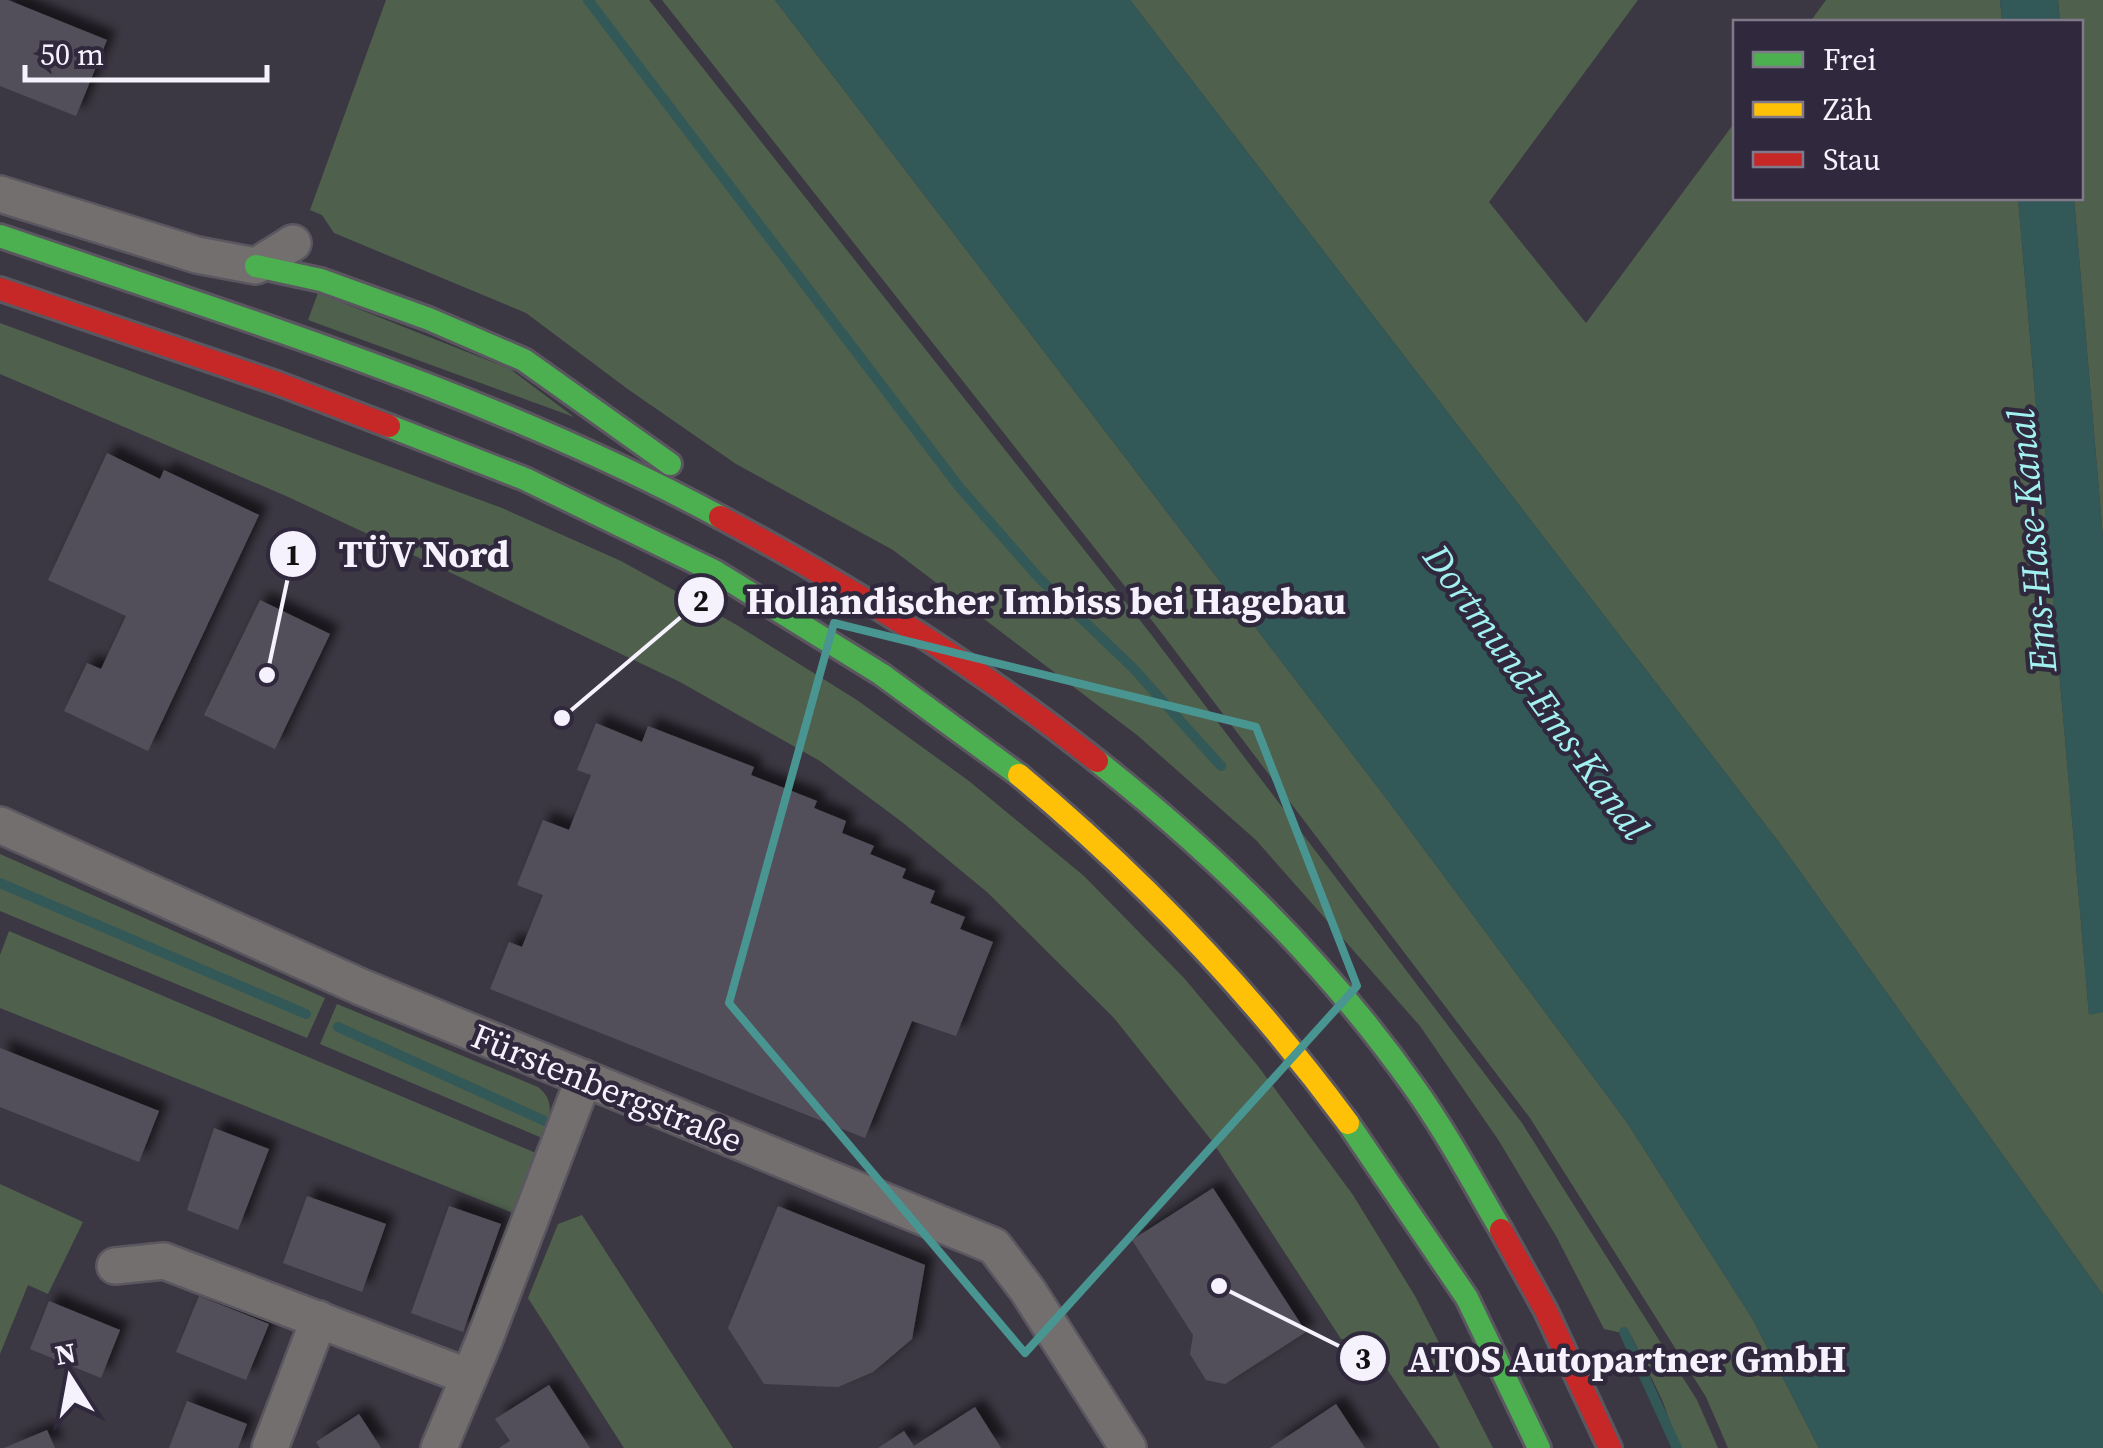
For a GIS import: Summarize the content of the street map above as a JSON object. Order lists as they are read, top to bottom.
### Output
{
  "streets": {
    "street": ["Fürstenbergstraße"]
  },
  "water": ["Ems-Hase-Kanal", "Dortmund-Ems-Kanal"],
  "places": ["TÜV Nord", "Holländischer Imbiss bei Hagebau", "ATOS Autopartner GmbH"],
  "legend": ["Frei", "Zäh", "Stau"],
  "scale_bar": "50 m",
  "north": "top"
}
